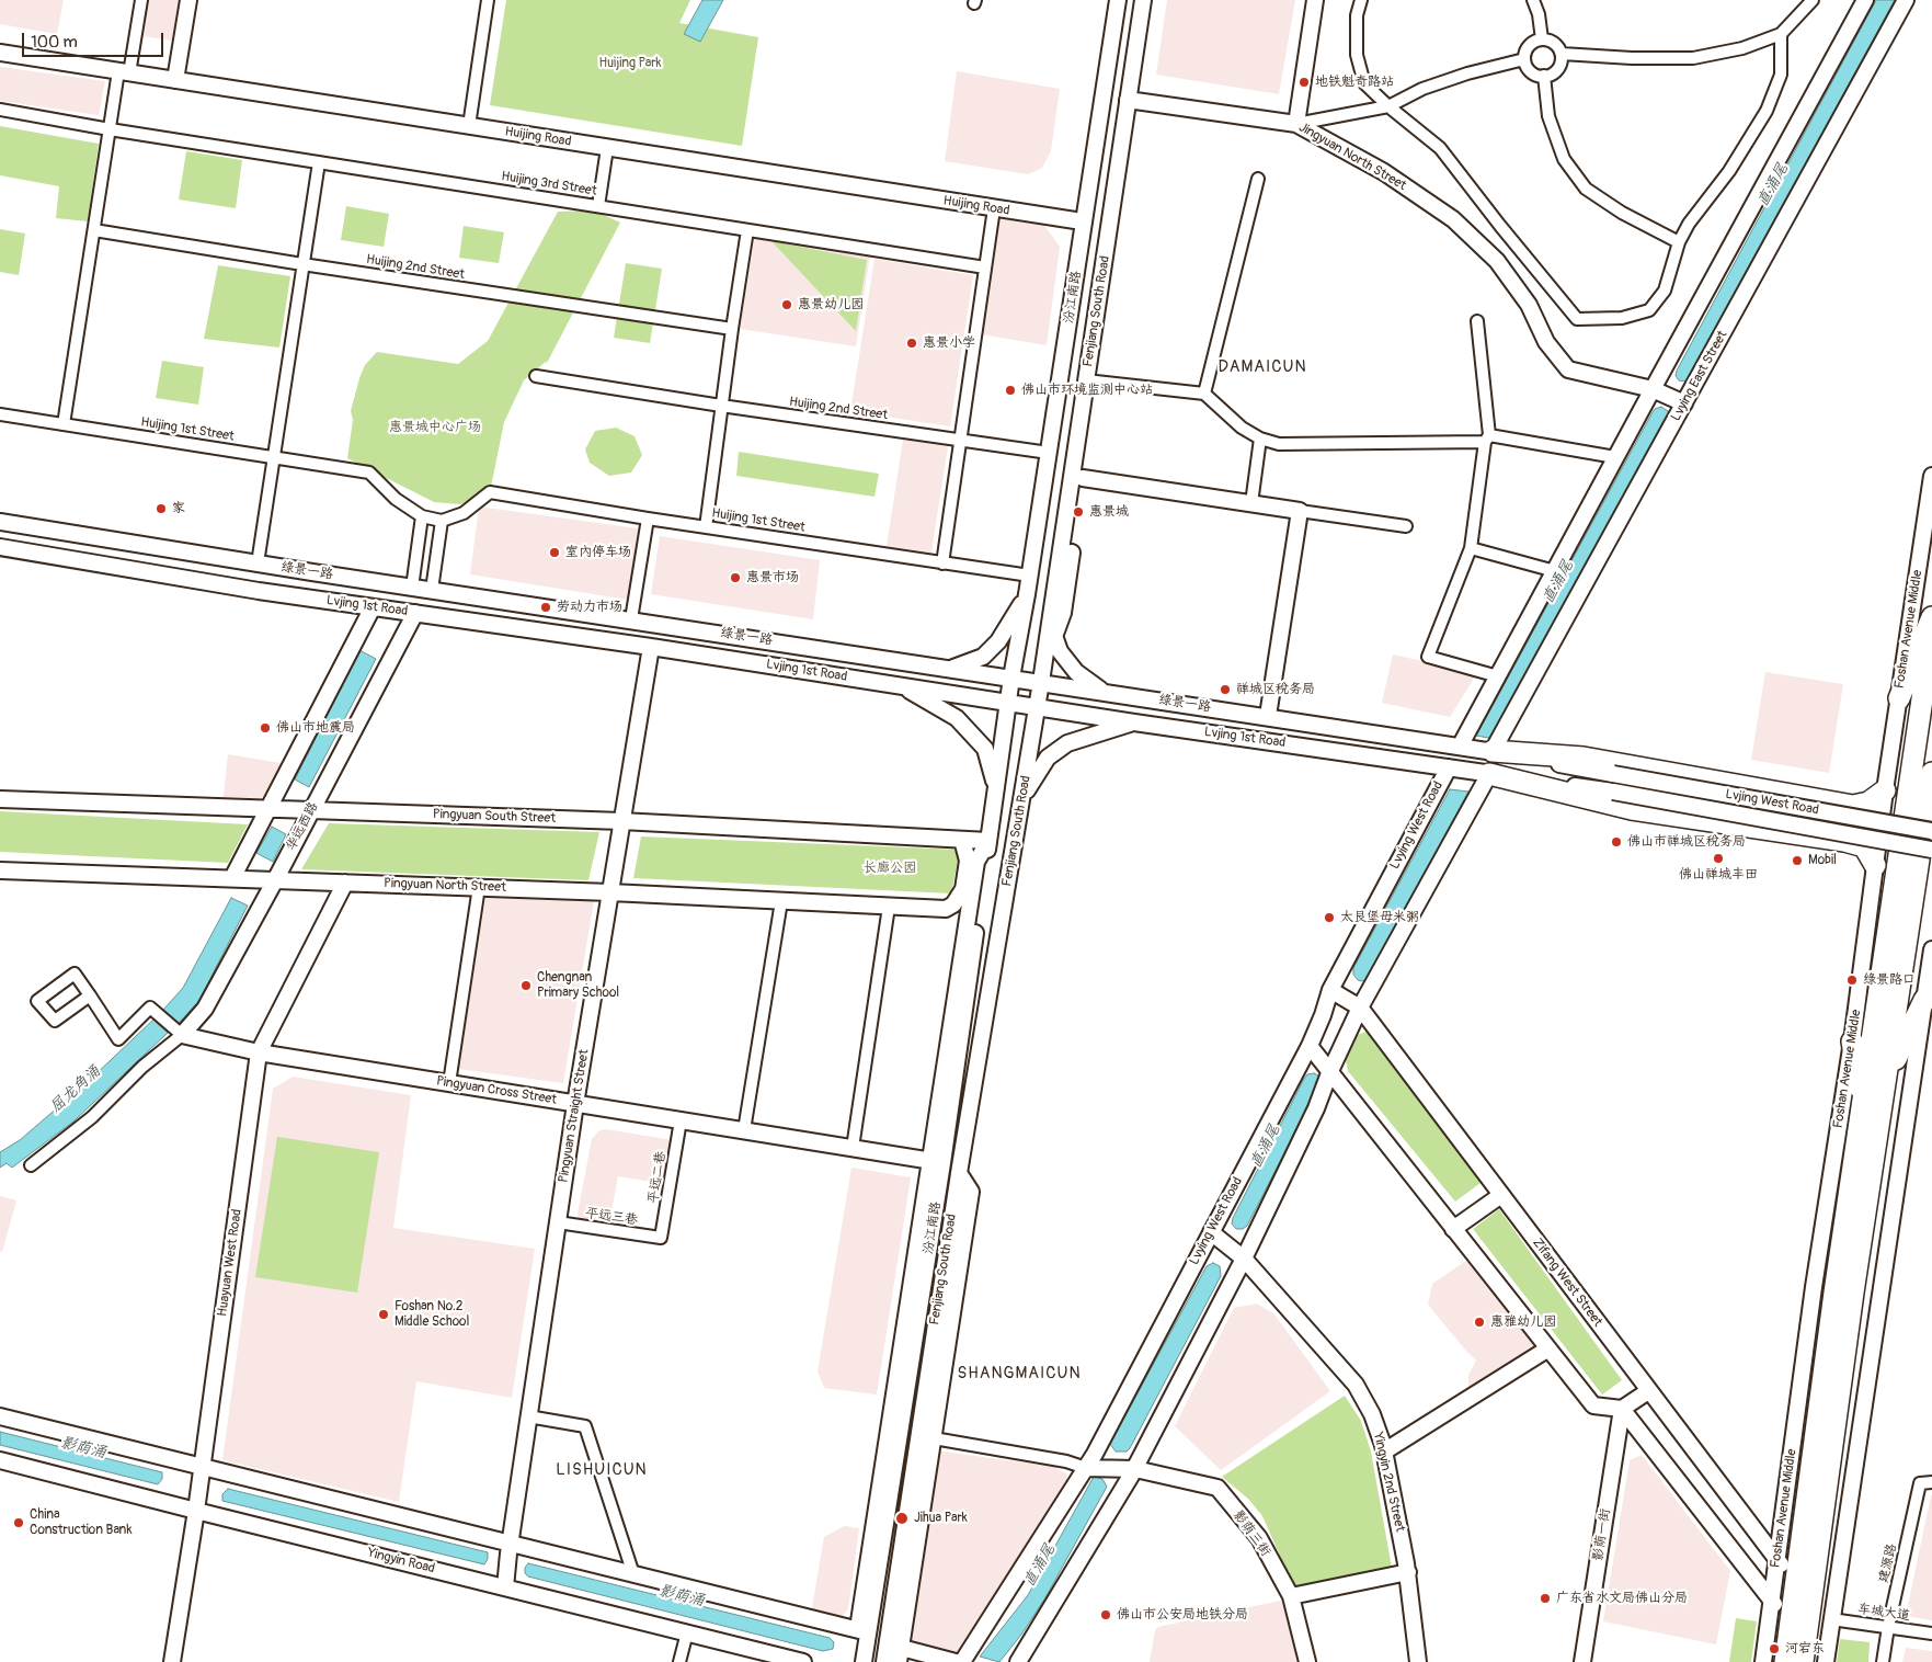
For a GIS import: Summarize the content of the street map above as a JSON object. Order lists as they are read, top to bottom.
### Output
{
  "streets": {
    "highway": ["Foshan Avenue Middle"],
    "street": [
      "Huijing Road",
      "Jingyuan North Street",
      "Huijing 3rd Street",
      "Huijing 2nd Street",
      "汾江南路",
      "Fenjiang South Road",
      "Lvying East Street",
      "Huijing 1st Street",
      "绿景一路",
      "Lvjing 1st Road",
      "Lvjing West Road",
      "Pingyuan South Street",
      "Lvying West Road",
      "华远西路",
      "Pingyuan North Street",
      "Pingyuan Cross Street",
      "Pingyuan Straight Street",
      "平远二巷",
      "平远三巷",
      "Huayuan West Road",
      "Zifang West Street",
      "Yingyin 2nd Street",
      "影荫三街",
      "影荫一街",
      "Yingyin Road",
      "建源路",
      "车城大道"
    ]
  },
  "crossings": [
    ["Jingyuan North Street", "Lvying East Street"],
    ["汾江南路", "绿景一路"],
    ["汾江南路", "Lvjing 1st Road"],
    ["Fenjiang South Road", "绿景一路"],
    ["Fenjiang South Road", "Lvjing 1st Road"],
    ["Lvying East Street", "绿景一路"],
    ["Lvying East Street", "Lvjing West Road"],
    ["绿景一路", "Lvjing West Road"],
    ["Lvjing 1st Road", "Lvjing West Road"],
    ["Lvjing 1st Road", "Lvying West Road"],
    ["Lvjing 1st Road", "华远西路"],
    ["Lvjing 1st Road", "Pingyuan Straight Street"],
    ["Foshan Avenue Middle", "Zifang West Street"],
    ["Pingyuan South Street", "华远西路"],
    ["Pingyuan South Street", "Pingyuan Straight Street"],
    ["Lvying West Road", "Zifang West Street"],
    ["Lvying West Road", "Yingyin 2nd Street"],
    ["Lvying West Road", "影荫三街"],
    ["华远西路", "Pingyuan North Street"],
    ["华远西路", "Pingyuan Cross Street"],
    ["Pingyuan North Street", "Pingyuan Straight Street"],
    ["Pingyuan North Street", "Huayuan West Road"],
    ["Pingyuan Cross Street", "Pingyuan Straight Street"],
    ["Pingyuan Cross Street", "平远二巷"],
    ["Pingyuan Cross Street", "Huayuan West Road"],
    ["Pingyuan Straight Street", "平远三巷"],
    ["Pingyuan Straight Street", "Yingyin Road"],
    ["平远二巷", "平远三巷"],
    ["Huayuan West Road", "Yingyin Road"],
    ["建源路", "车城大道"]
  ],
  "districts": ["DAMAICUN", "SHANGMAICUN", "LISHUICUN"],
  "water": ["直涌尾", "屈龙角涌", "影荫涌"],
  "parks": ["Huijing Park", "惠景城中心广场", "长廊公园"],
  "places": [
    "地铁魁奇路站",
    "惠景幼儿园",
    "惠景小学",
    "佛山市环境监测中心站",
    "家",
    "惠景城",
    "室内停车场",
    "惠景市场",
    "劳动力市场",
    "禅城区税务局",
    "佛山市地震局",
    "佛山市禅城区税务局",
    "佛山禅城丰田",
    "Mobil",
    "太艮堡毋米粥",
    "绿景路口",
    "Chengnan Primary School",
    "Foshan No.2 Middle School",
    "惠雅幼儿园",
    "Jihua Park",
    "China Construction Bank",
    "广东省水文局佛山分局",
    "佛山市公安局地铁分局",
    "河宕东"
  ],
  "scale_bar": "100 m"
}
